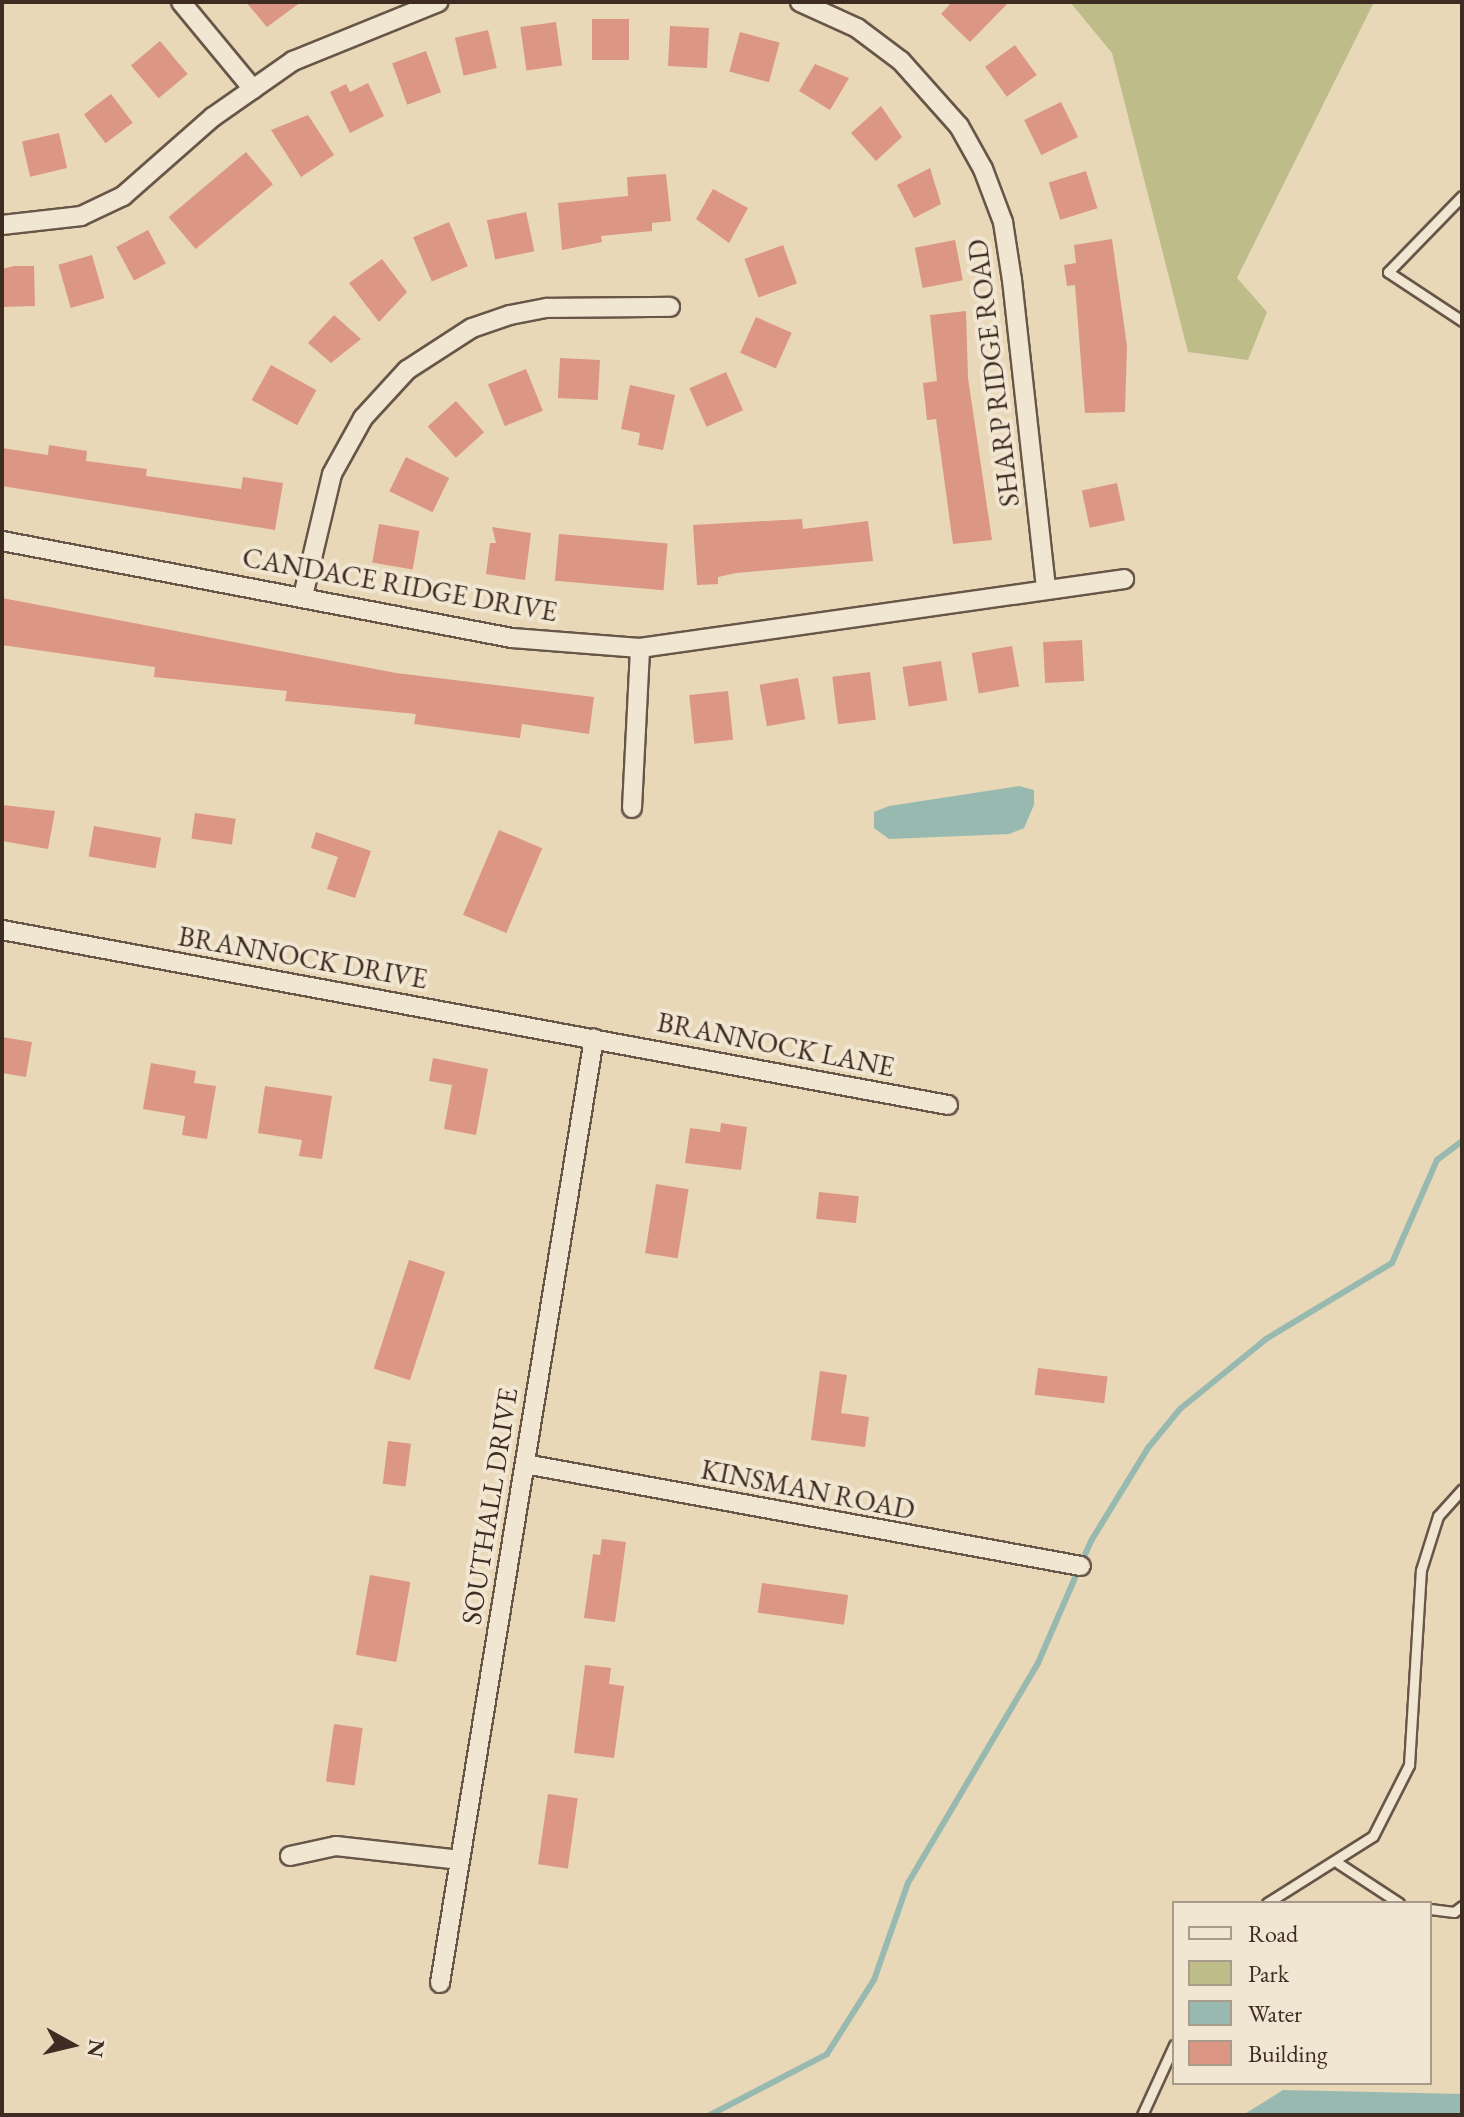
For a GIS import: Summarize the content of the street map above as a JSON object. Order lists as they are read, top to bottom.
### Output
{
  "streets": {
    "street": [
      "SHARP RIDGE ROAD",
      "CANDACE RIDGE DRIVE",
      "BRANNOCK DRIVE",
      "BRANNOCK LANE",
      "KINSMAN ROAD",
      "SOUTHALL DRIVE"
    ]
  },
  "crossings": [
    ["SHARP RIDGE ROAD", "CANDACE RIDGE DRIVE"],
    ["BRANNOCK DRIVE", "BRANNOCK LANE"],
    ["BRANNOCK DRIVE", "SOUTHALL DRIVE"],
    ["BRANNOCK LANE", "SOUTHALL DRIVE"],
    ["KINSMAN ROAD", "SOUTHALL DRIVE"]
  ],
  "legend": [
    "Road",
    "Park",
    "Water",
    "Building"
  ],
  "north": "right"
}
